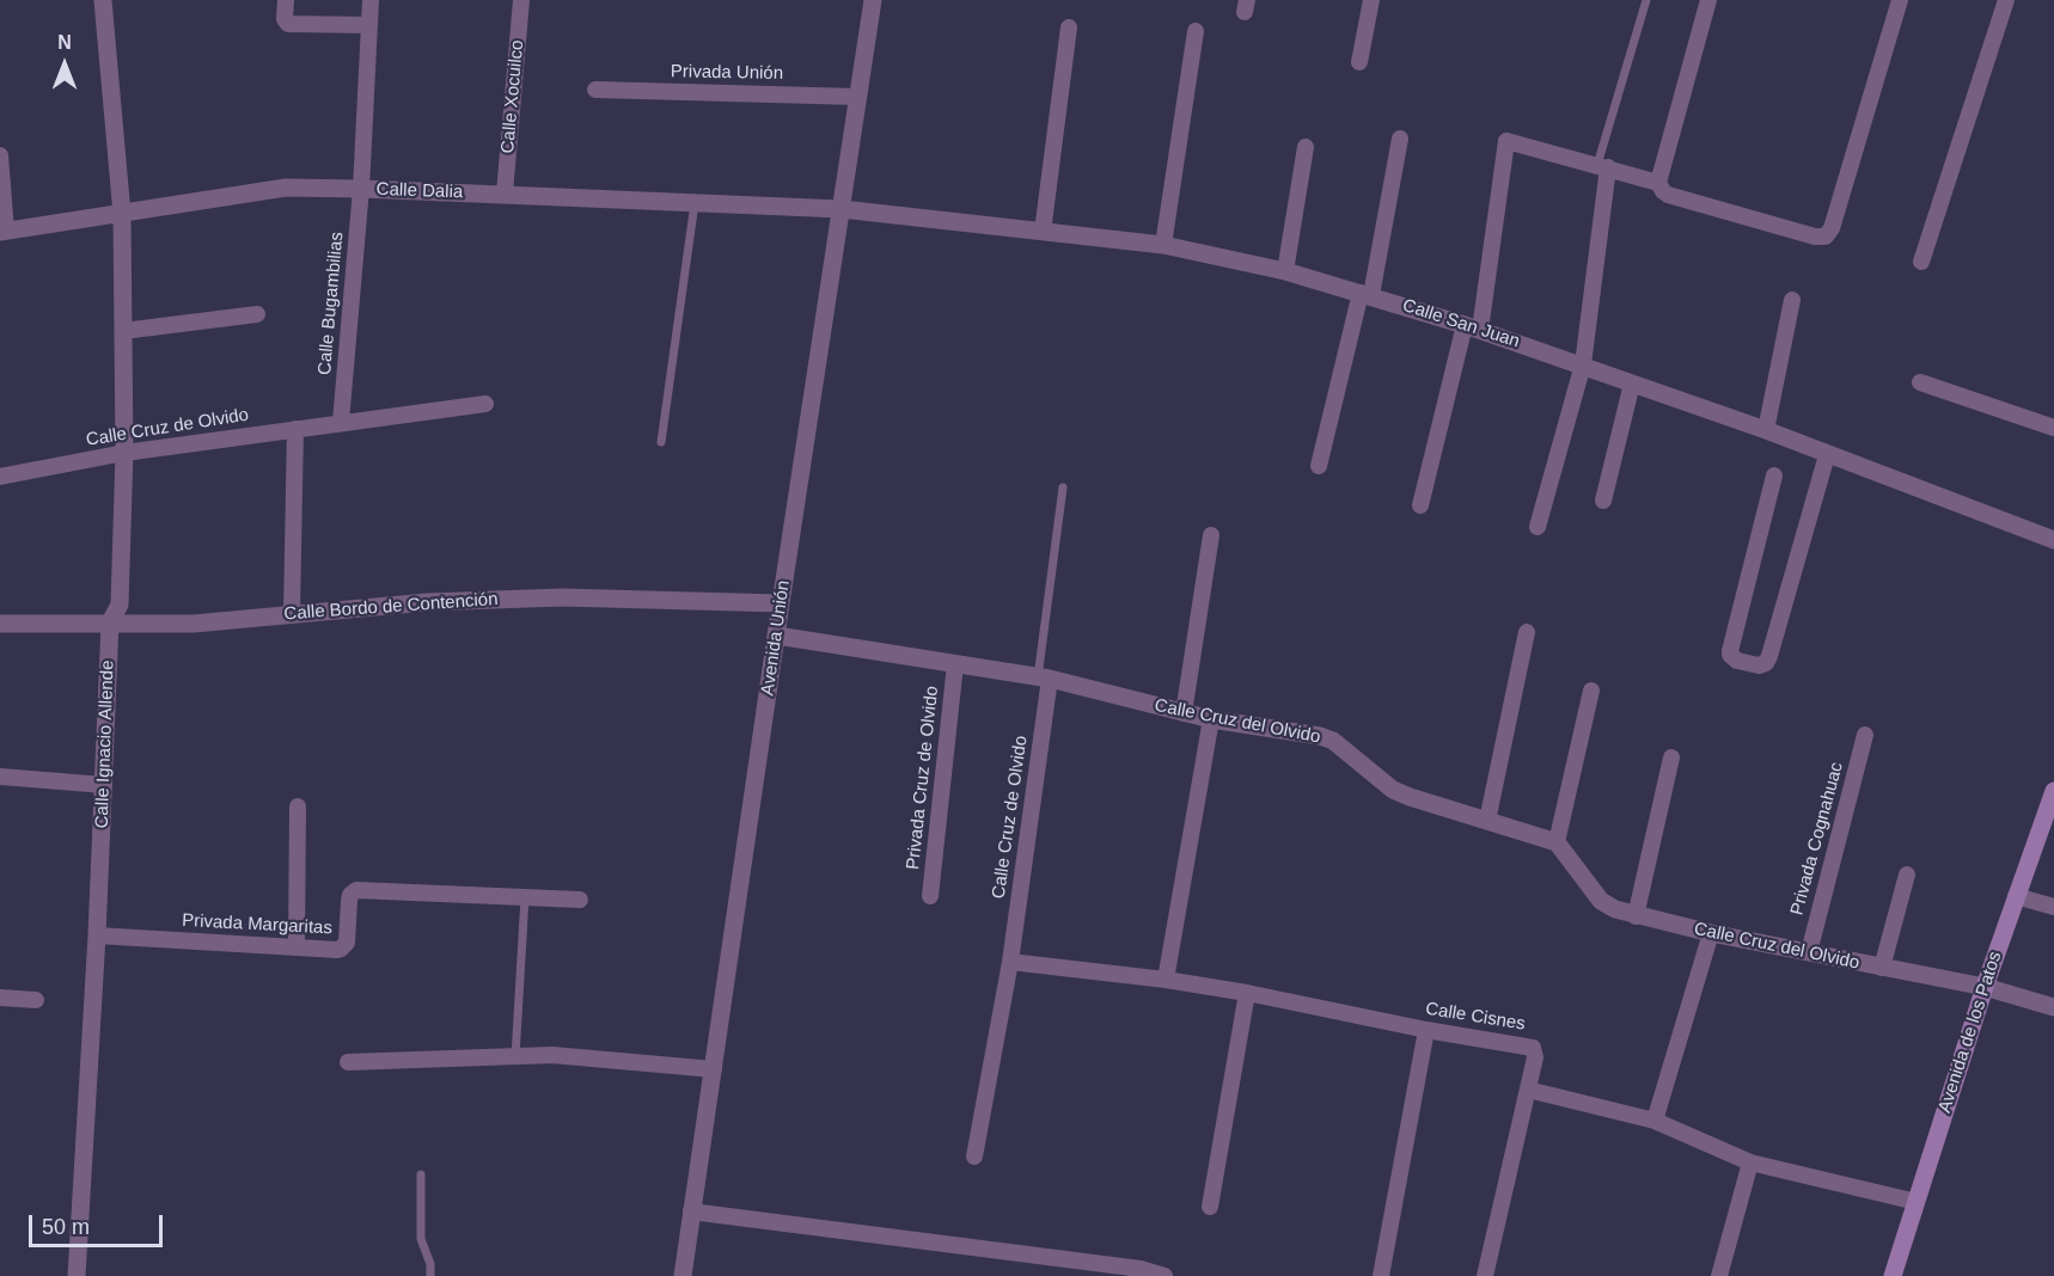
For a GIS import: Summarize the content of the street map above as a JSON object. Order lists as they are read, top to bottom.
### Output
{
  "streets": {
    "main road": ["Avenida de los Patos"],
    "street": [
      "Privada Unión",
      "Calle Xocuilco",
      "Calle Dalia",
      "Calle Bugambilias",
      "Calle San Juan",
      "Calle Cruz de Olvido",
      "Calle Bordo de Contención",
      "Avenida Unión",
      "Calle Cruz del Olvido",
      "Calle Ignacio Allende",
      "Privada Cruz de Olvido",
      "Privada Cognahuac",
      "Privada Margaritas",
      "Calle Cisnes"
    ]
  },
  "crossings": [
    ["Privada Unión", "Avenida Unión"],
    ["Calle Xocuilco", "Calle Dalia"],
    ["Calle Dalia", "Calle Bugambilias"],
    ["Calle Dalia", "Calle San Juan"],
    ["Calle Dalia", "Avenida Unión"],
    ["Calle Dalia", "Calle Ignacio Allende"],
    ["Calle Bugambilias", "Calle Cruz de Olvido"],
    ["Calle San Juan", "Avenida Unión"],
    ["Calle Cruz de Olvido", "Calle Cruz del Olvido"],
    ["Calle Cruz de Olvido", "Calle Ignacio Allende"],
    ["Calle Cruz de Olvido", "Calle Cisnes"],
    ["Calle Bordo de Contención", "Avenida Unión"],
    ["Calle Bordo de Contención", "Calle Ignacio Allende"],
    ["Avenida Unión", "Calle Cruz del Olvido"],
    ["Calle Cruz del Olvido", "Privada Cruz de Olvido"],
    ["Calle Cruz del Olvido", "Privada Cognahuac"],
    ["Calle Cruz del Olvido", "Avenida de los Patos"],
    ["Calle Ignacio Allende", "Privada Margaritas"]
  ],
  "scale_bar": "50 m",
  "north": "top"
}
